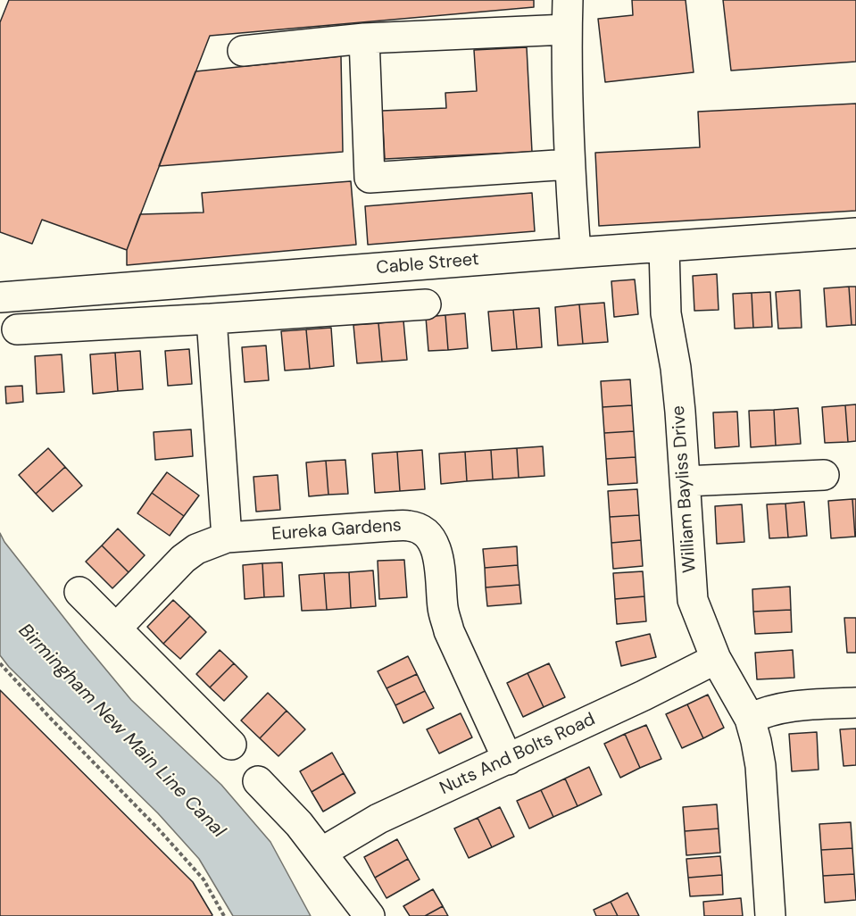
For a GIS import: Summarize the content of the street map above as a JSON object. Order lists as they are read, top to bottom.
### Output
{
  "streets": {
    "street": [
      "Cable Street",
      "William Bayliss Drive",
      "Eureka Gardens",
      "Nuts And Bolts Road"
    ]
  },
  "crossings": [
    ["Cable Street", "William Bayliss Drive"],
    ["William Bayliss Drive", "Nuts And Bolts Road"],
    ["Eureka Gardens", "Nuts And Bolts Road"]
  ],
  "water": ["Birmingham New Main Line Canal"]
}
